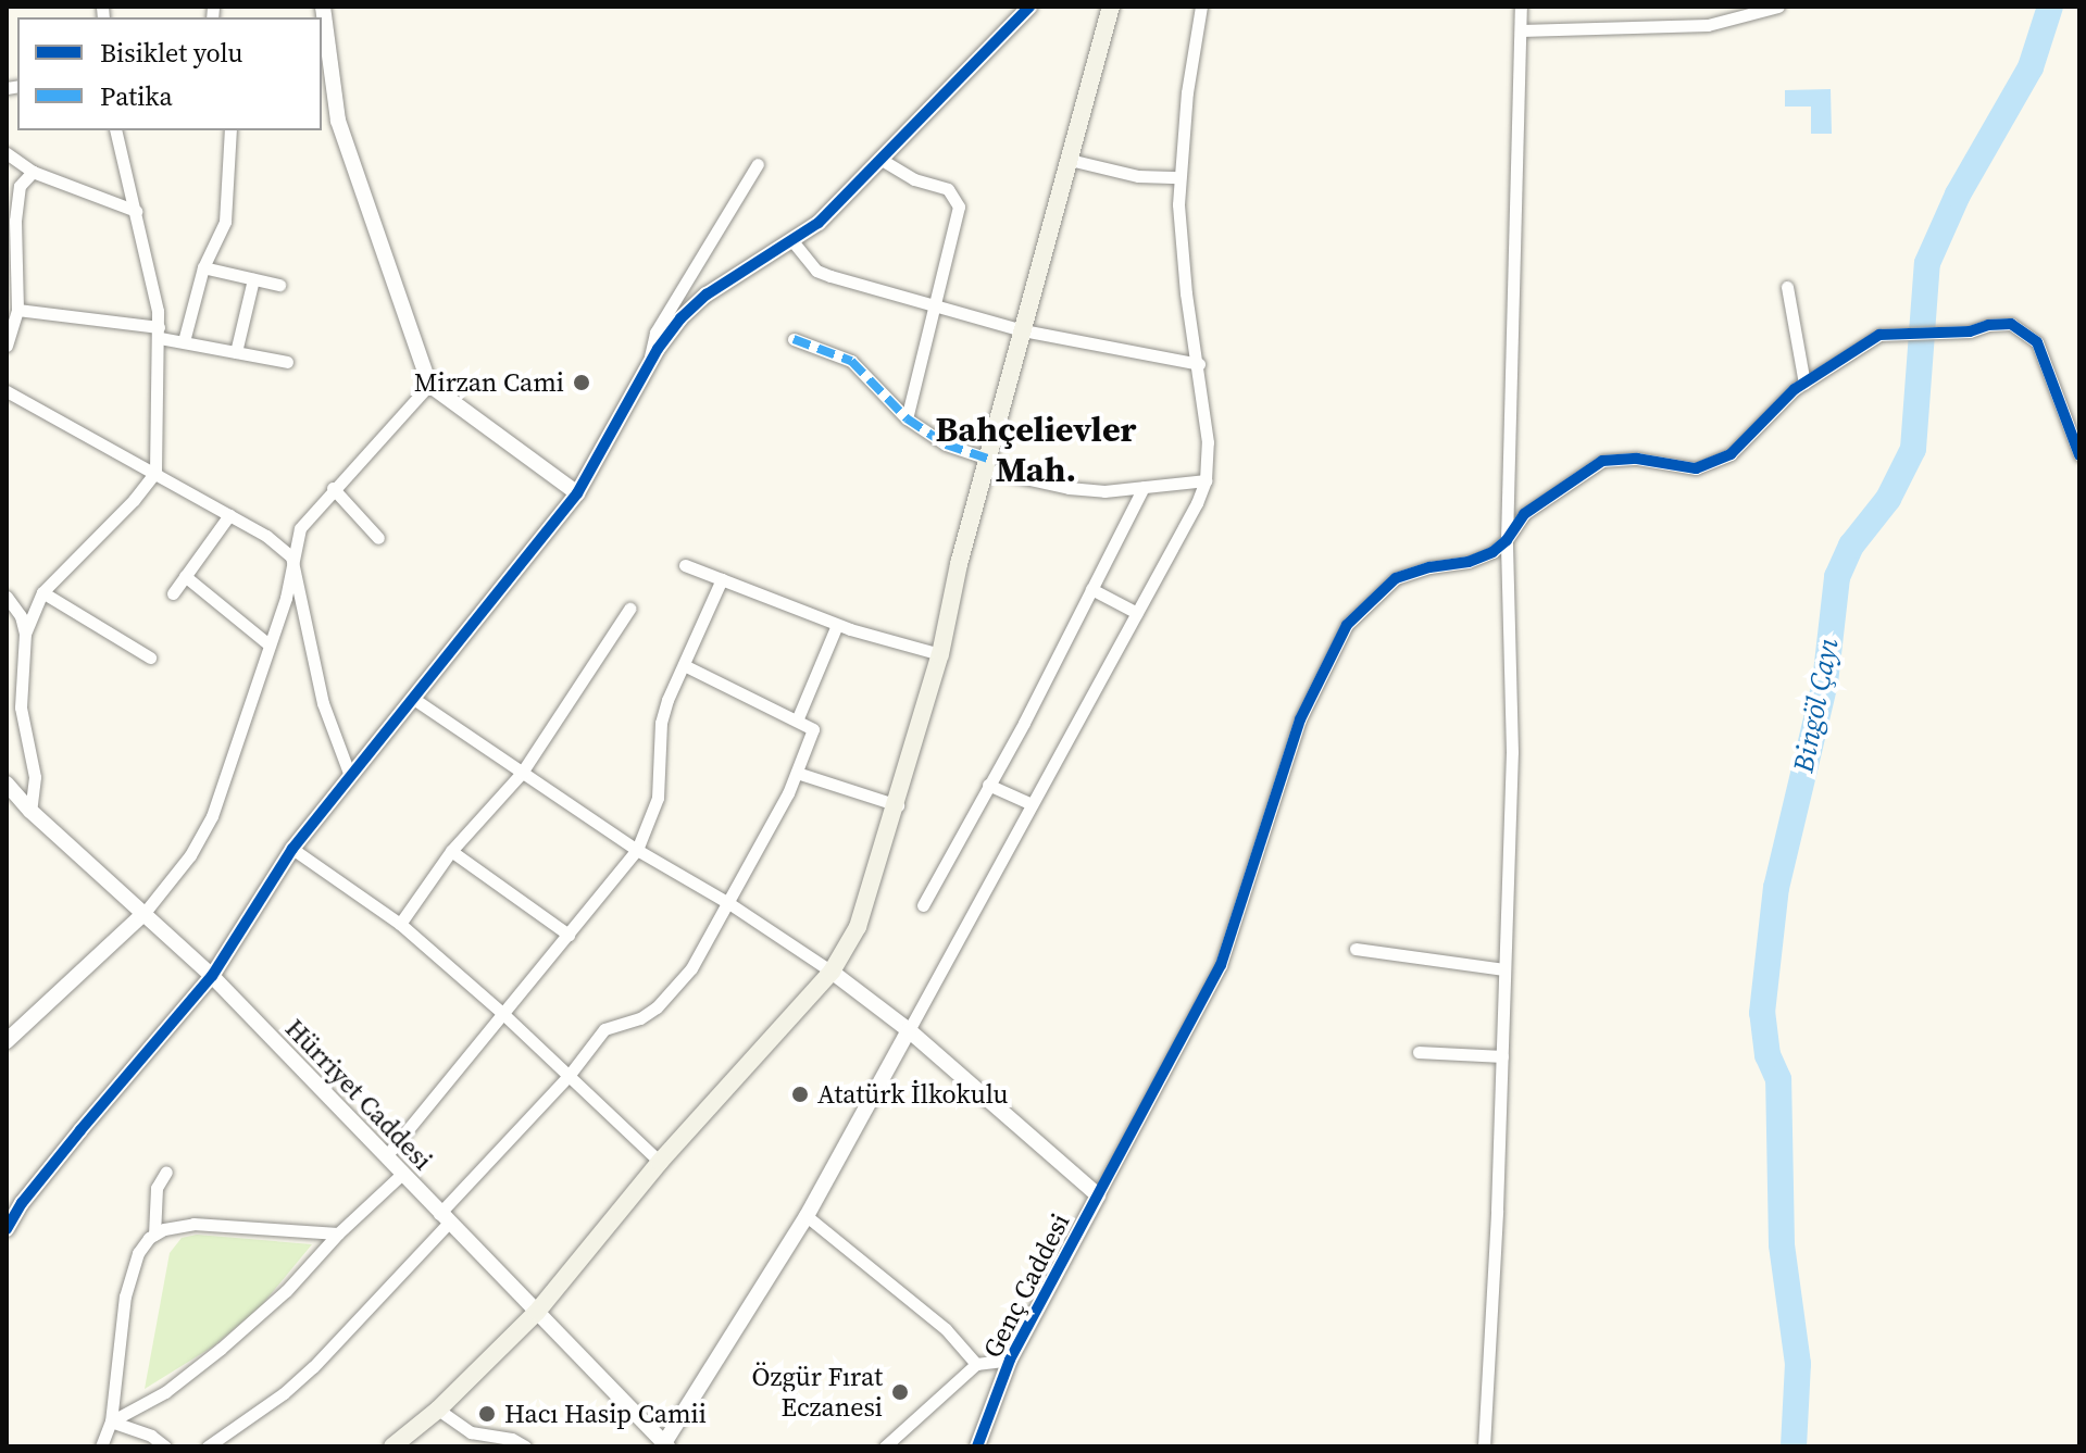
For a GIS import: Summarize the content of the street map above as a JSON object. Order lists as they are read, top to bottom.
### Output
{
  "streets": {
    "street": ["Hürriyet Caddesi", "Genç Caddesi"]
  },
  "districts": ["Bahçelievler Mah."],
  "water": ["Bingöl Çayı"],
  "places": [
    "Mirzan Cami",
    "Atatürk İlkokulu",
    "Özgür Fırat Eczanesi",
    "Hacı Hasip Camii"
  ],
  "legend": ["Bisiklet yolu", "Patika"]
}
